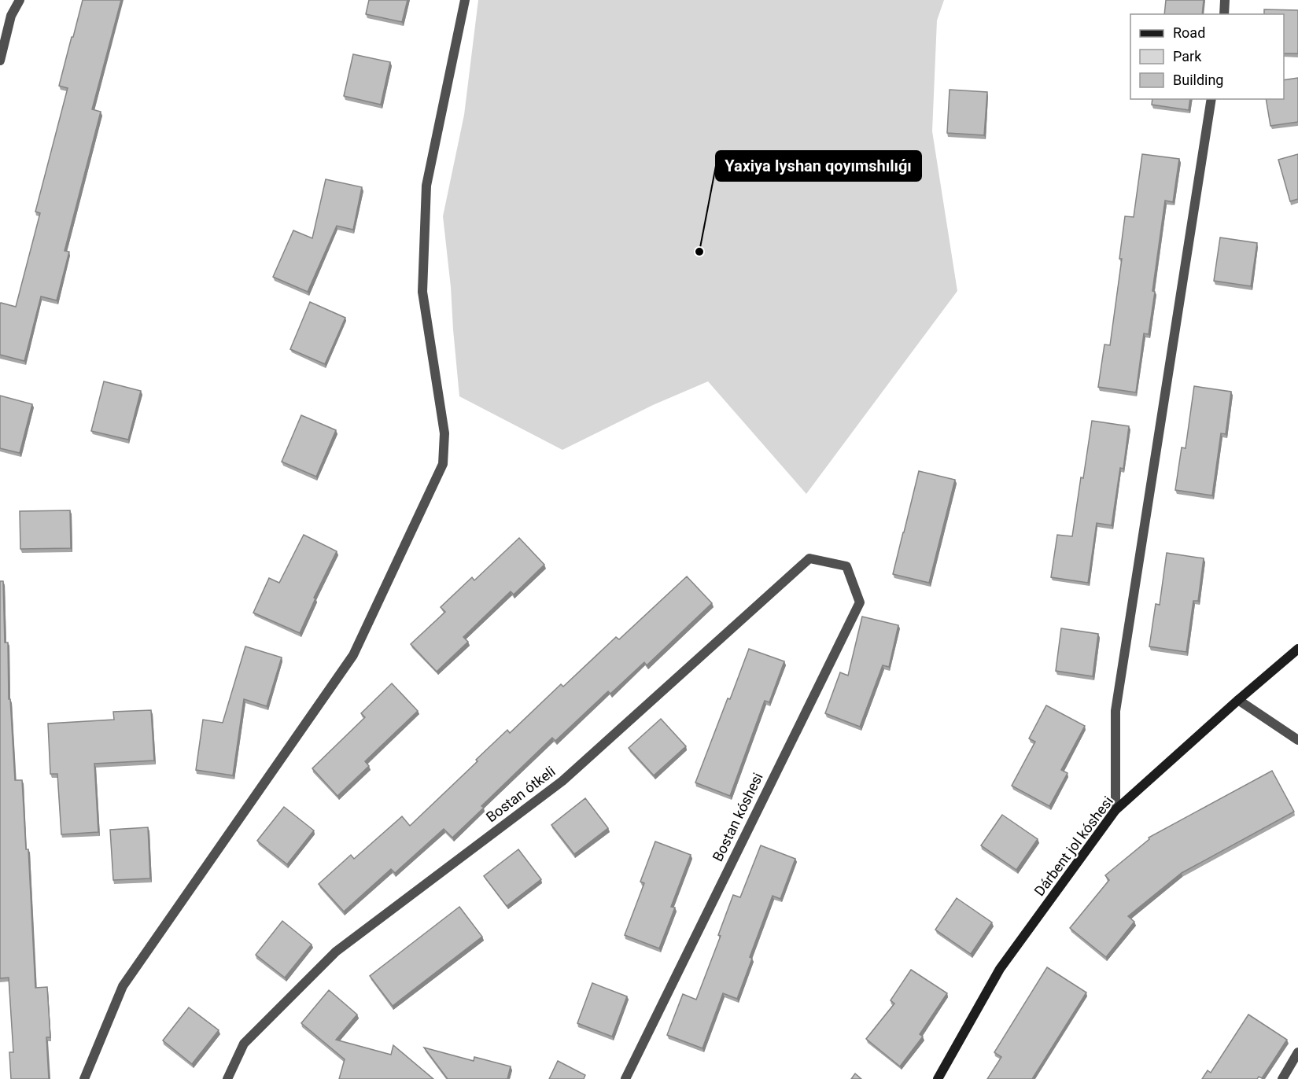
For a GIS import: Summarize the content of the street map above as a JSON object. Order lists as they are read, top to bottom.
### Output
{
  "streets": {
    "main road": ["Dárbent jol kóshesi"],
    "street": ["Bostan ótkeli", "Bostan kóshesi"]
  },
  "crossings": [
    ["Bostan ótkeli", "Bostan kóshesi"]
  ],
  "places": ["Yaxiya Iyshan qoyımshılıǵı"],
  "legend": ["Road", "Park", "Building"]
}
